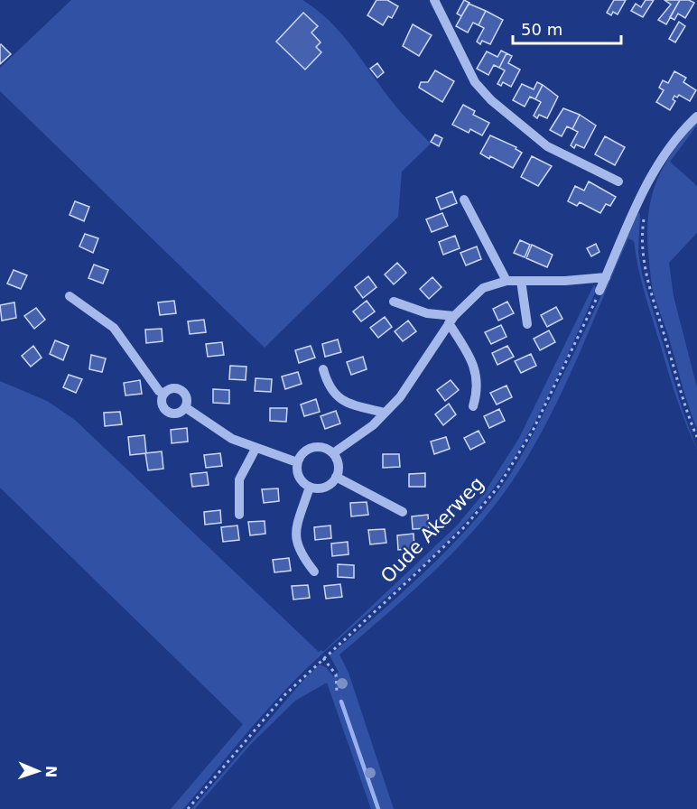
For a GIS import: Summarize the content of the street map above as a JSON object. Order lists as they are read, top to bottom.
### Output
{
  "streets": {
    "path": ["Oude Akerweg"]
  },
  "scale_bar": "50 m",
  "north": "right"
}
